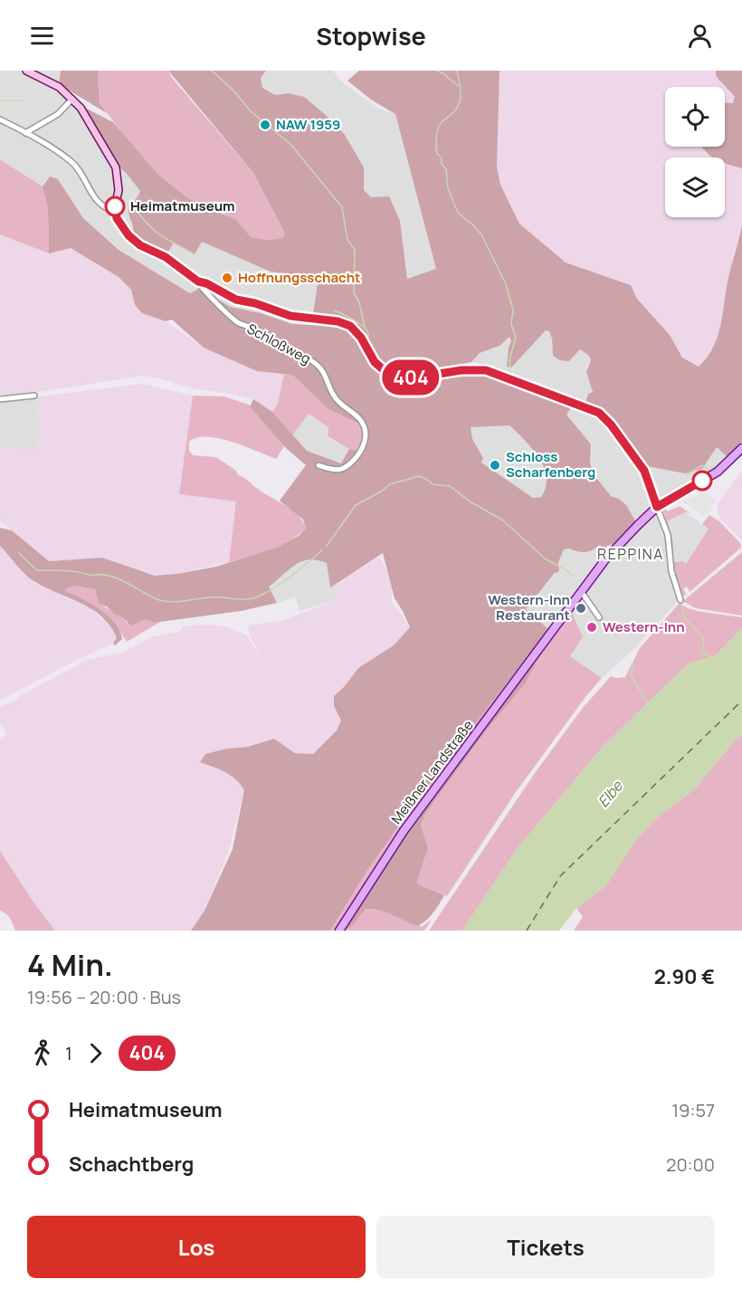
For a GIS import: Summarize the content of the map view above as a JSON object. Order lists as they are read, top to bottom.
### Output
{
  "streets": {
    "main road": ["Meißner Landstraße"],
    "street": ["Schloßweg"]
  },
  "districts": ["REPPINA"],
  "water": ["Elbe"],
  "places": [
    "NAW 1959",
    "Heimatmuseum",
    "Hoffnungsschacht",
    "Schloss Scharfenberg",
    "Western-Inn Restaurant",
    "Western-Inn"
  ],
  "lines": ["bus line 404"],
  "page": {
    "header": "Stopwise",
    "on_map": "404",
    "heading": ["4 Min.", "19:56 – 20:00 · Bus", "2.90 €"],
    "legs": ["1", "404"],
    "list": [
      {
        "name": "Heimatmuseum",
        "value": "19:57"
      },
      {
        "name": "Schachtberg",
        "value": "20:00"
      }
    ],
    "buttons": ["Los", "Tickets"]
  }
}
